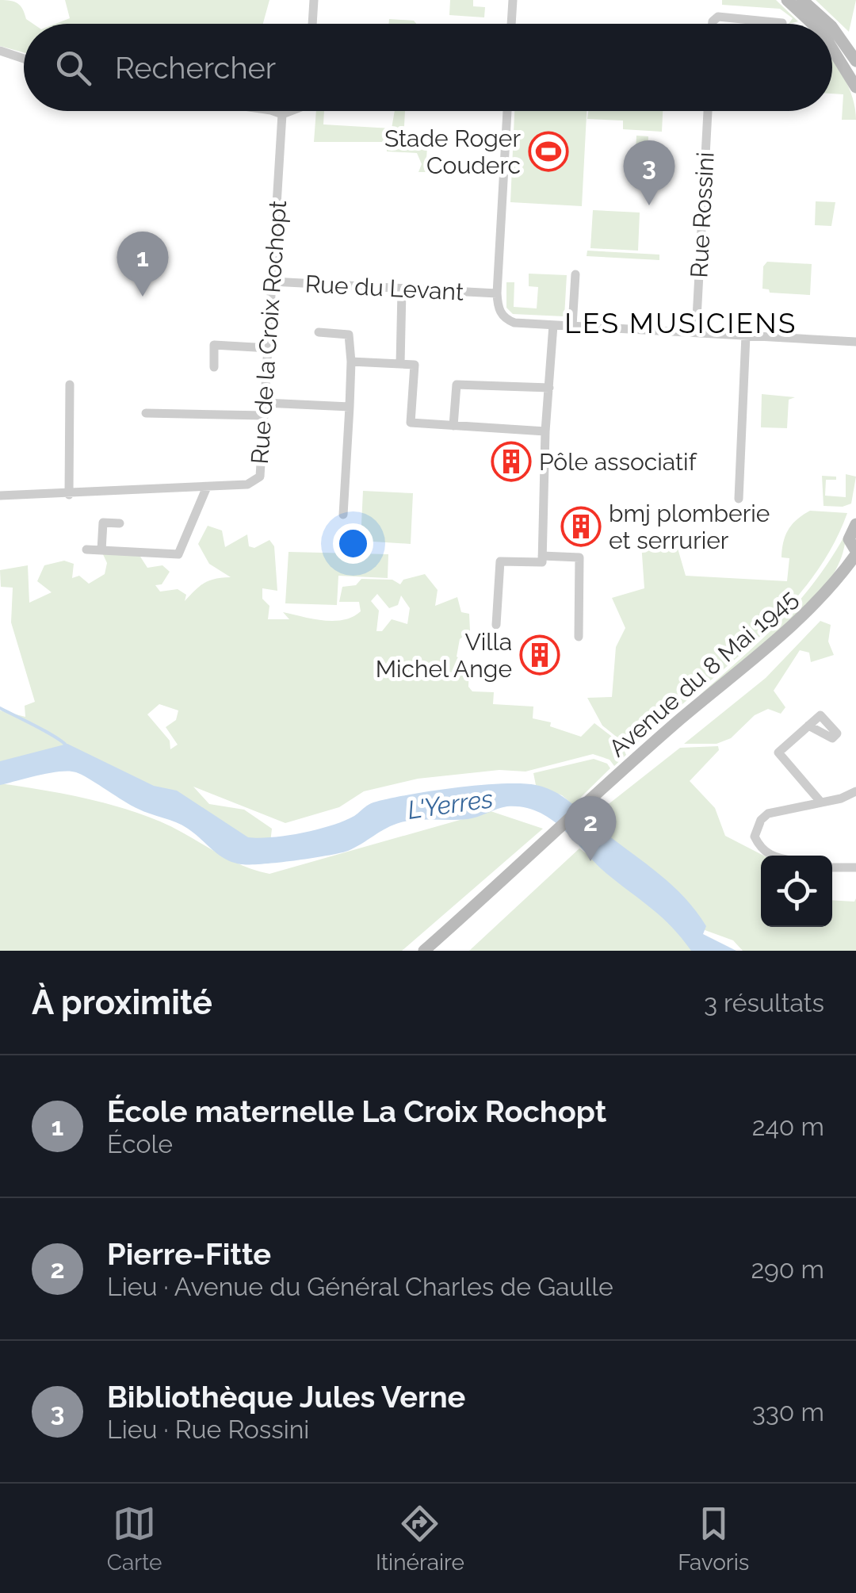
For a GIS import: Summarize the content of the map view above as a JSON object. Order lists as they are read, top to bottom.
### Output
{
  "streets": {
    "main road": ["Avenue du 8 Mai 1945"],
    "street": ["Rue Rossini", "Rue du Levant", "Rue de la Croix Rochopt"]
  },
  "crossings": [
    ["Rue du Levant", "Rue de la Croix Rochopt"]
  ],
  "districts": ["LES MUSICIENS"],
  "water": ["L'Yerres"],
  "places": {
    "sports": ["Stade Roger Couderc"],
    "building": ["Pôle associatif", "bmj plomberie et serrurier", "Villa Michel Ange"]
  },
  "page": {
    "search": "Rechercher",
    "pins": ["3", "1", "2"],
    "heading": ["À proximité", "3 résultats"],
    "list": [
      {
        "mark": "1",
        "name": "École maternelle La Croix Rochopt",
        "note": "École",
        "value": "240 m"
      },
      {
        "mark": "2",
        "name": "Pierre-Fitte",
        "note": "Lieu · Avenue du Général Charles de Gaulle",
        "value": "290 m"
      },
      {
        "mark": "3",
        "name": "Bibliothèque Jules Verne",
        "note": "Lieu · Rue Rossini",
        "value": "330 m"
      }
    ],
    "nav": ["Carte", "Itinéraire", "Favoris"]
  }
}
